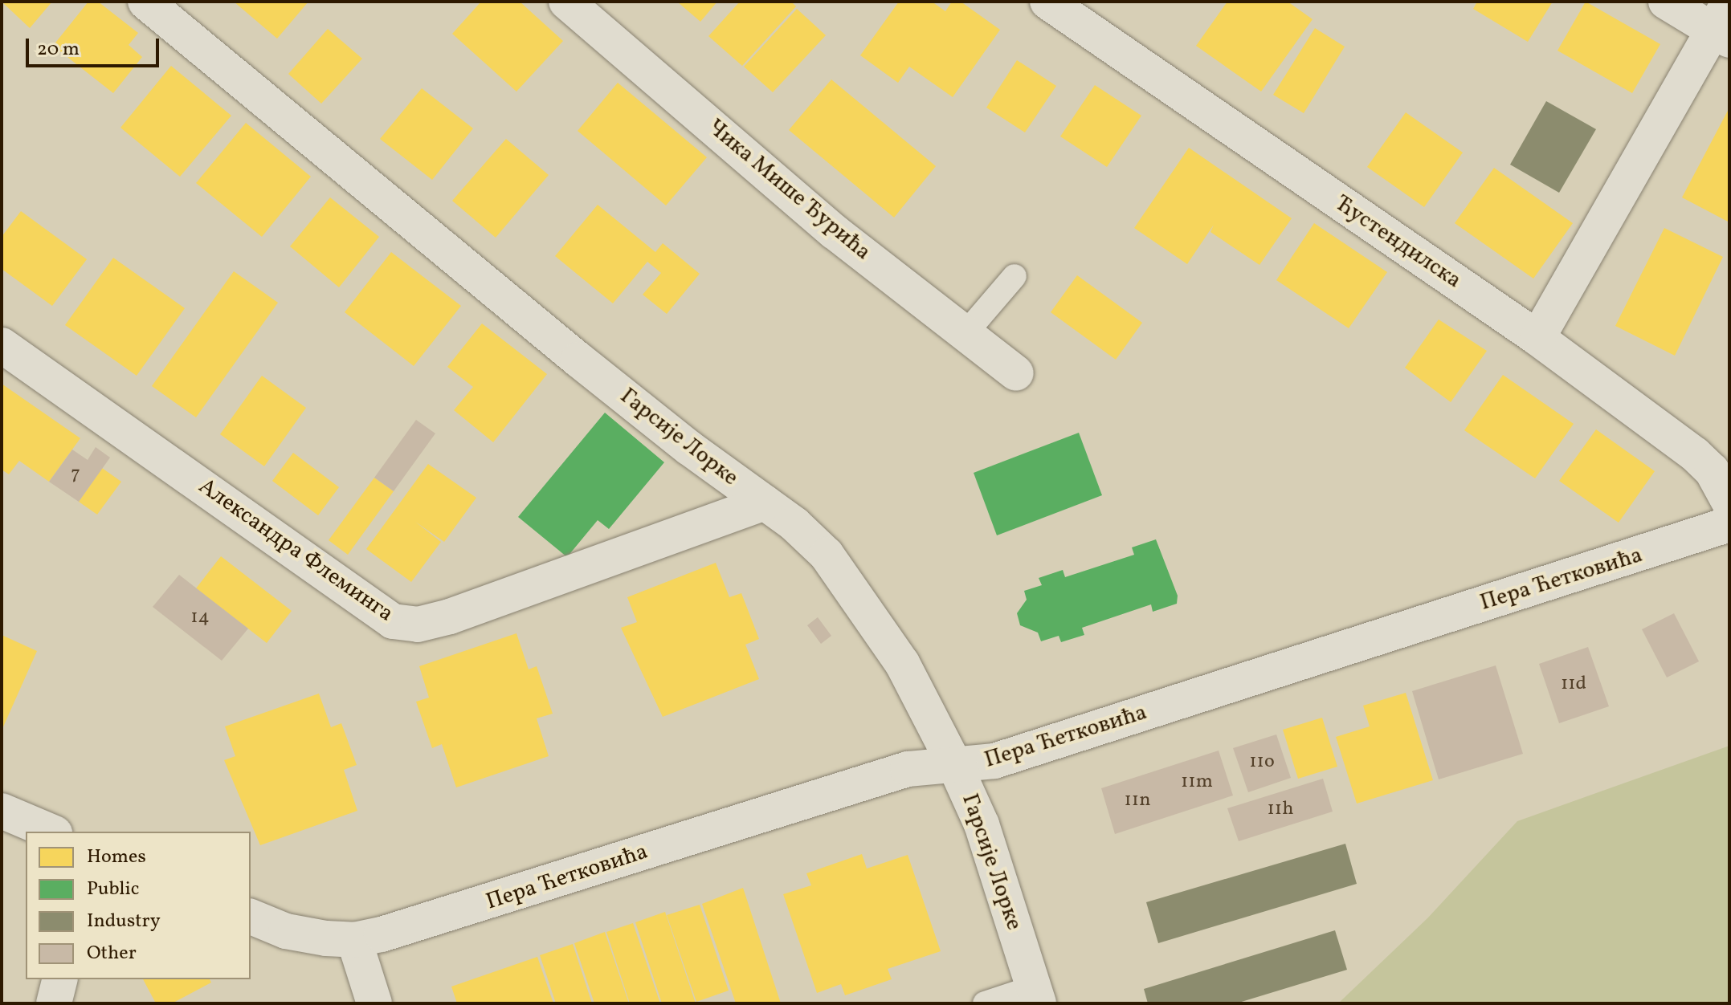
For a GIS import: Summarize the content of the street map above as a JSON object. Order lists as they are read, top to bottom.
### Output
{
  "streets": {
    "street": [
      "Чика Мише Ђурића",
      "Ћустендилска",
      "Гарсије Лорке",
      "Александра Флеминга",
      "Пера Ћетковића"
    ]
  },
  "crossings": [
    ["Гарсије Лорке", "Александра Флеминга"],
    ["Гарсије Лорке", "Пера Ћетковића"]
  ],
  "house_numbers": [
    "7",
    "14",
    "11d",
    "11o",
    "11m",
    "11n",
    "11h"
  ],
  "legend": [
    "Homes",
    "Public",
    "Industry",
    "Other"
  ],
  "scale_bar": "20 m"
}
